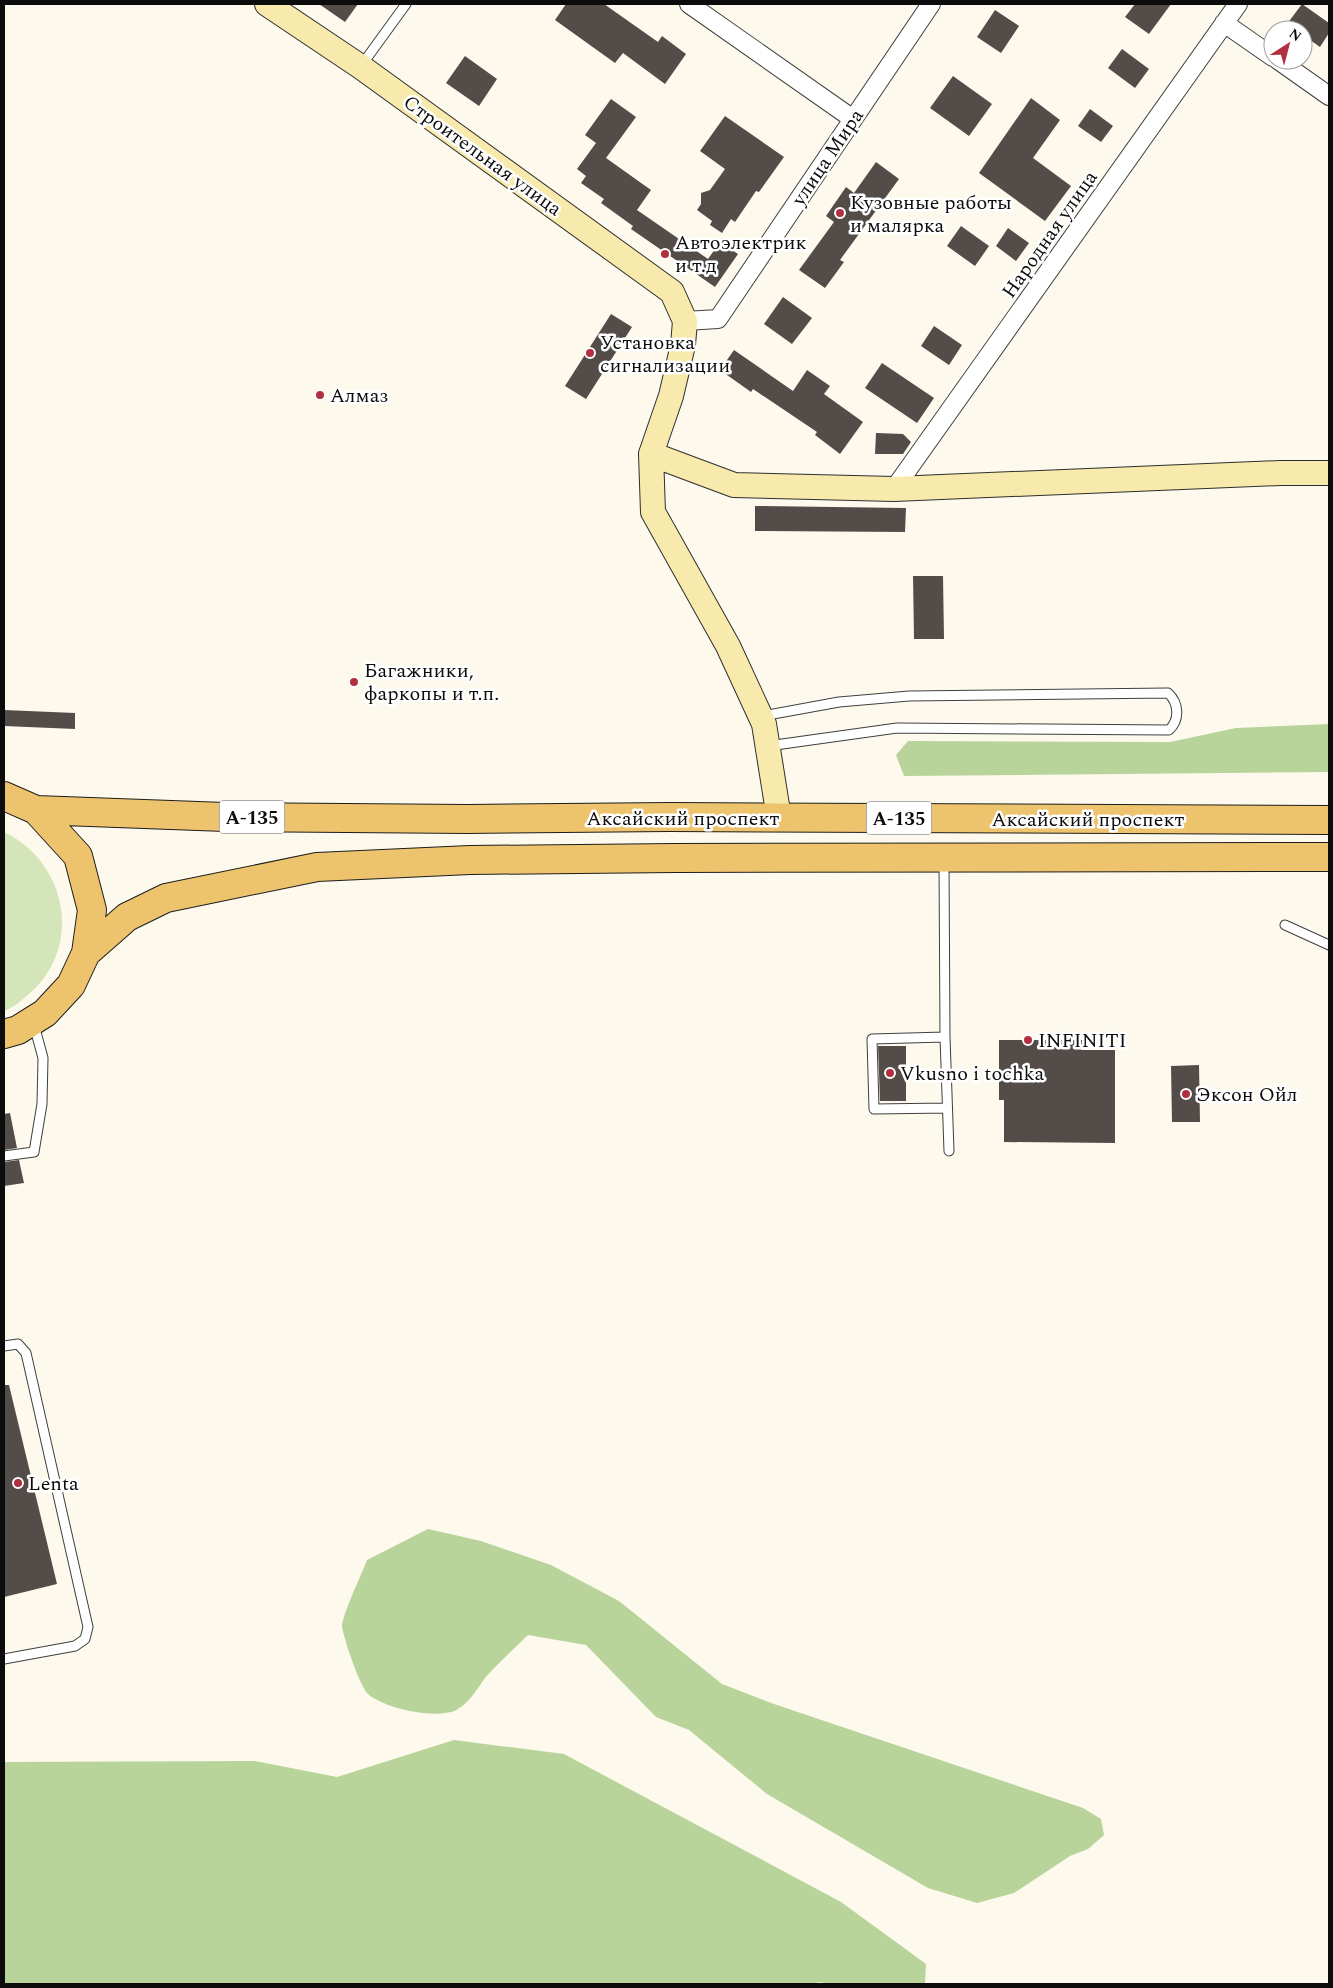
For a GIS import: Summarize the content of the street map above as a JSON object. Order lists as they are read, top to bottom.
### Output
{
  "streets": {
    "main road": ["А-135", "Аксайский проспект"],
    "street": ["Строительная улица", "улица Мира", "Народная улица"]
  },
  "crossings": [
    ["Строительная улица", "улица Мира"]
  ],
  "places": [
    "Кузовные работы и малярка",
    "Автоэлектрик и т.д",
    "Установка сигнализации",
    "Алмаз",
    "Багажники, фаркопы и т.п.",
    "INFINITI",
    "Vkusno i tochka",
    "Эксон Ойл",
    "Lenta"
  ],
  "north": "top right"
}
